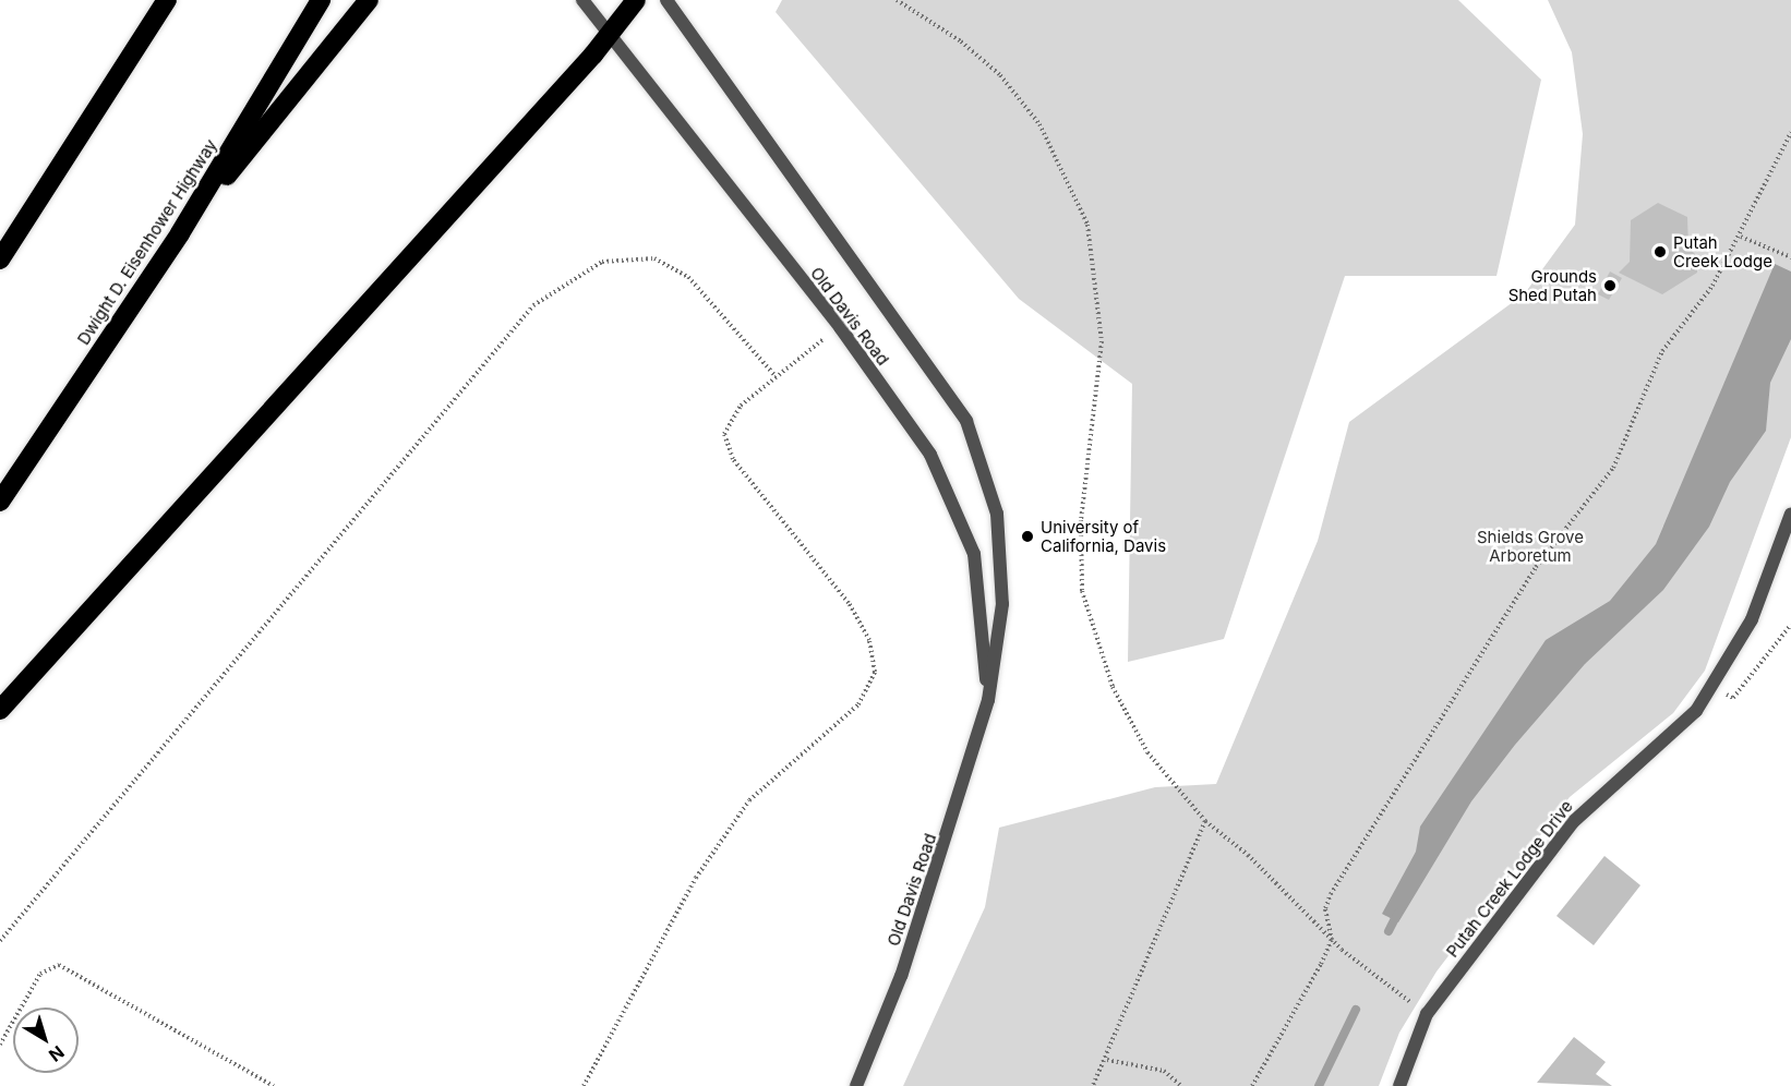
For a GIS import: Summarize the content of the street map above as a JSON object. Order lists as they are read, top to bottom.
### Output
{
  "streets": {
    "highway": ["Dwight D. Eisenhower Highway"],
    "street": ["Old Davis Road", "Putah Creek Lodge Drive"]
  },
  "parks": ["Shields Grove Arboretum"],
  "places": ["Putah Creek Lodge", "Grounds Shed Putah", "University of California, Davis"],
  "north": "bottom right"
}
